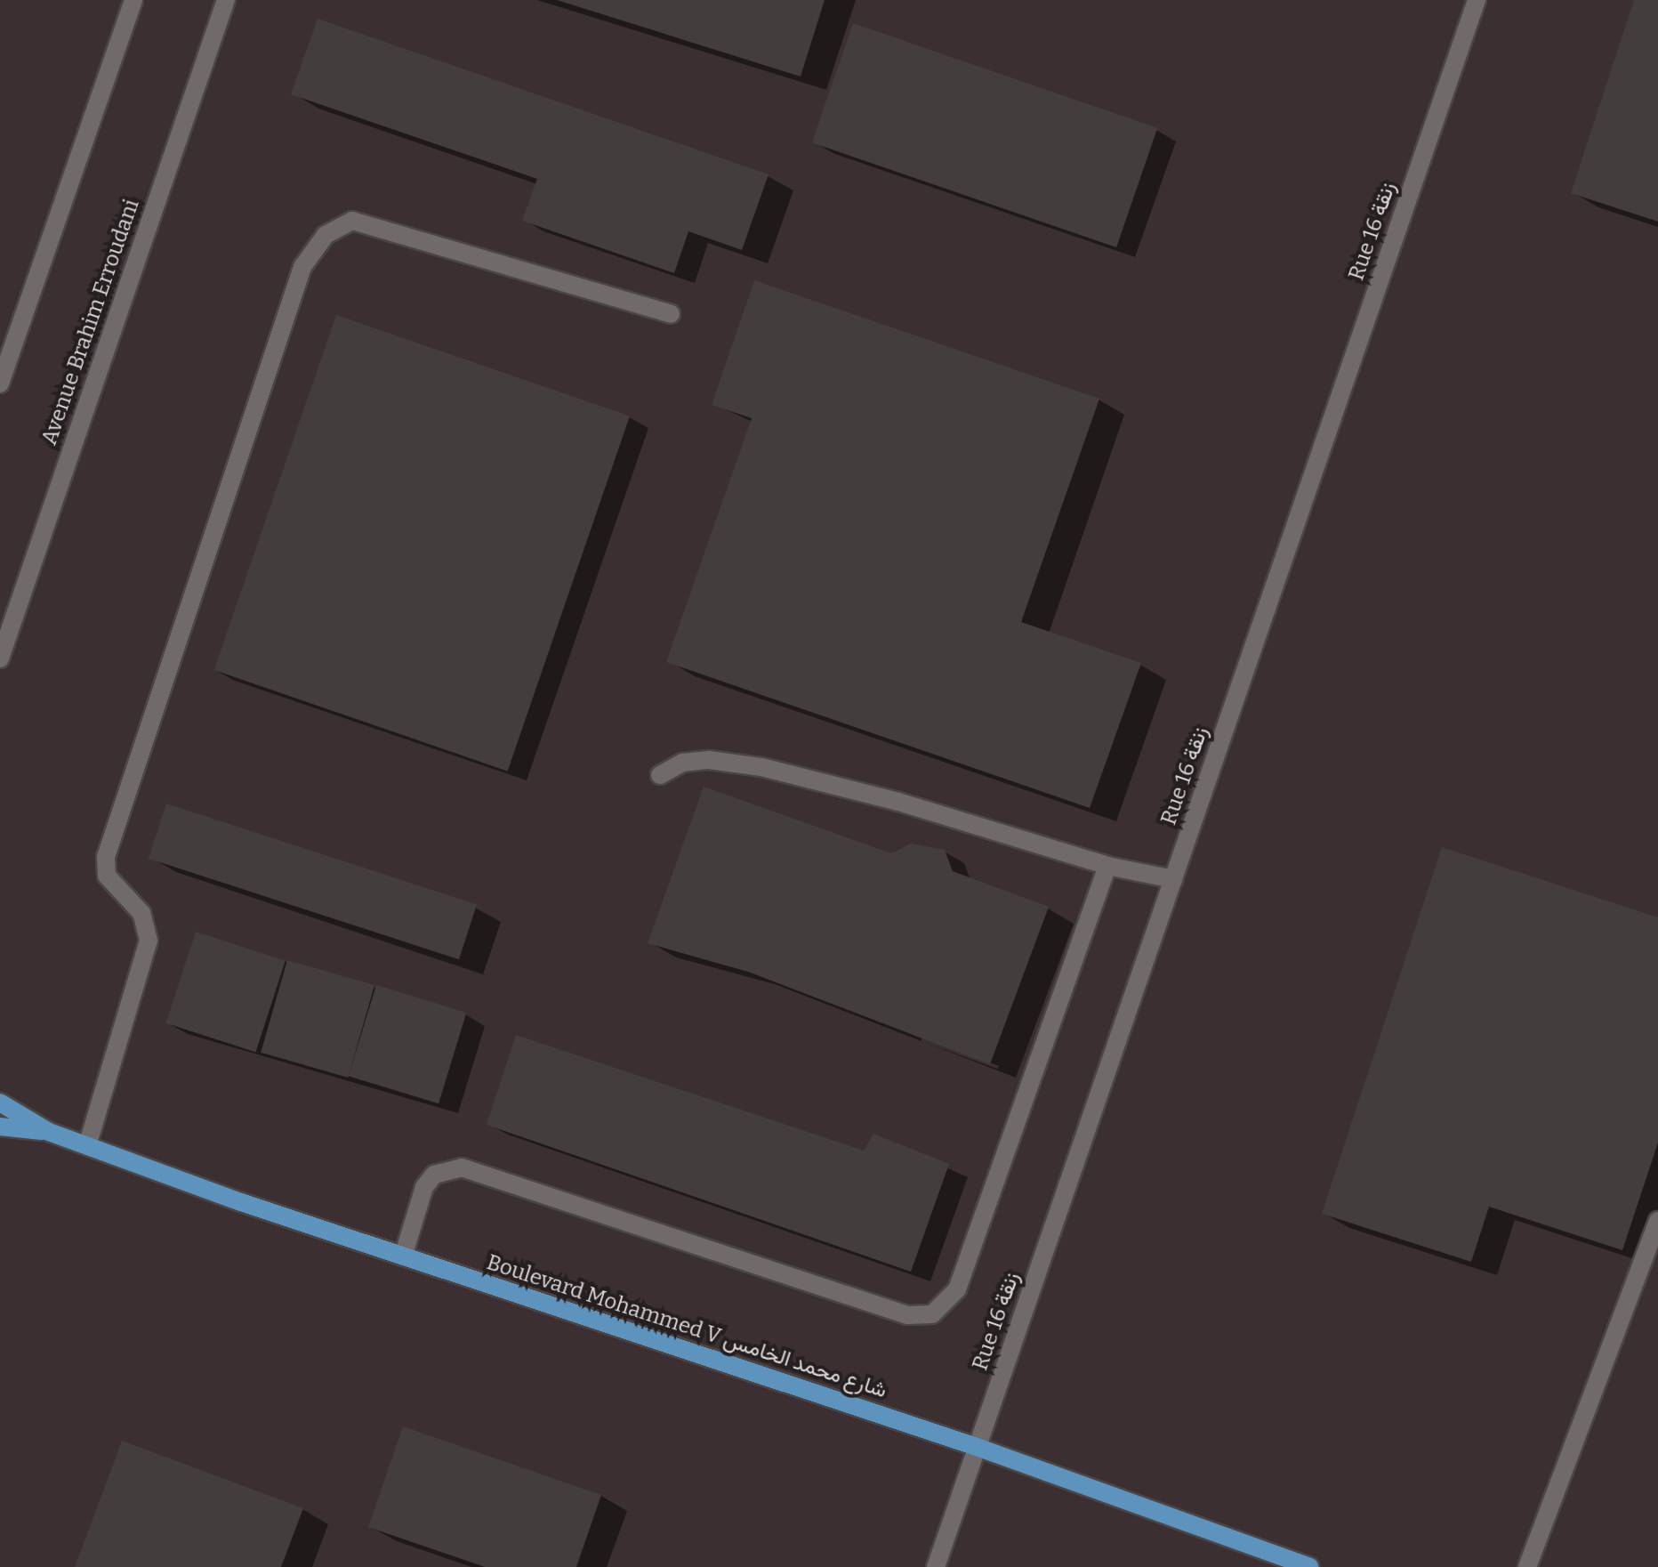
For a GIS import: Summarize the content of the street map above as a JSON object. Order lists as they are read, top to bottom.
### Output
{
  "streets": {
    "main road": ["Boulevard Mohammed V شارع محمد الخامس"],
    "street": ["Rue 16 زنقة", "Avenue Brahim Erroudani"]
  },
  "crossings": [
    ["Rue 16 زنقة", "Boulevard Mohammed V شارع محمد الخامس"]
  ]
}
